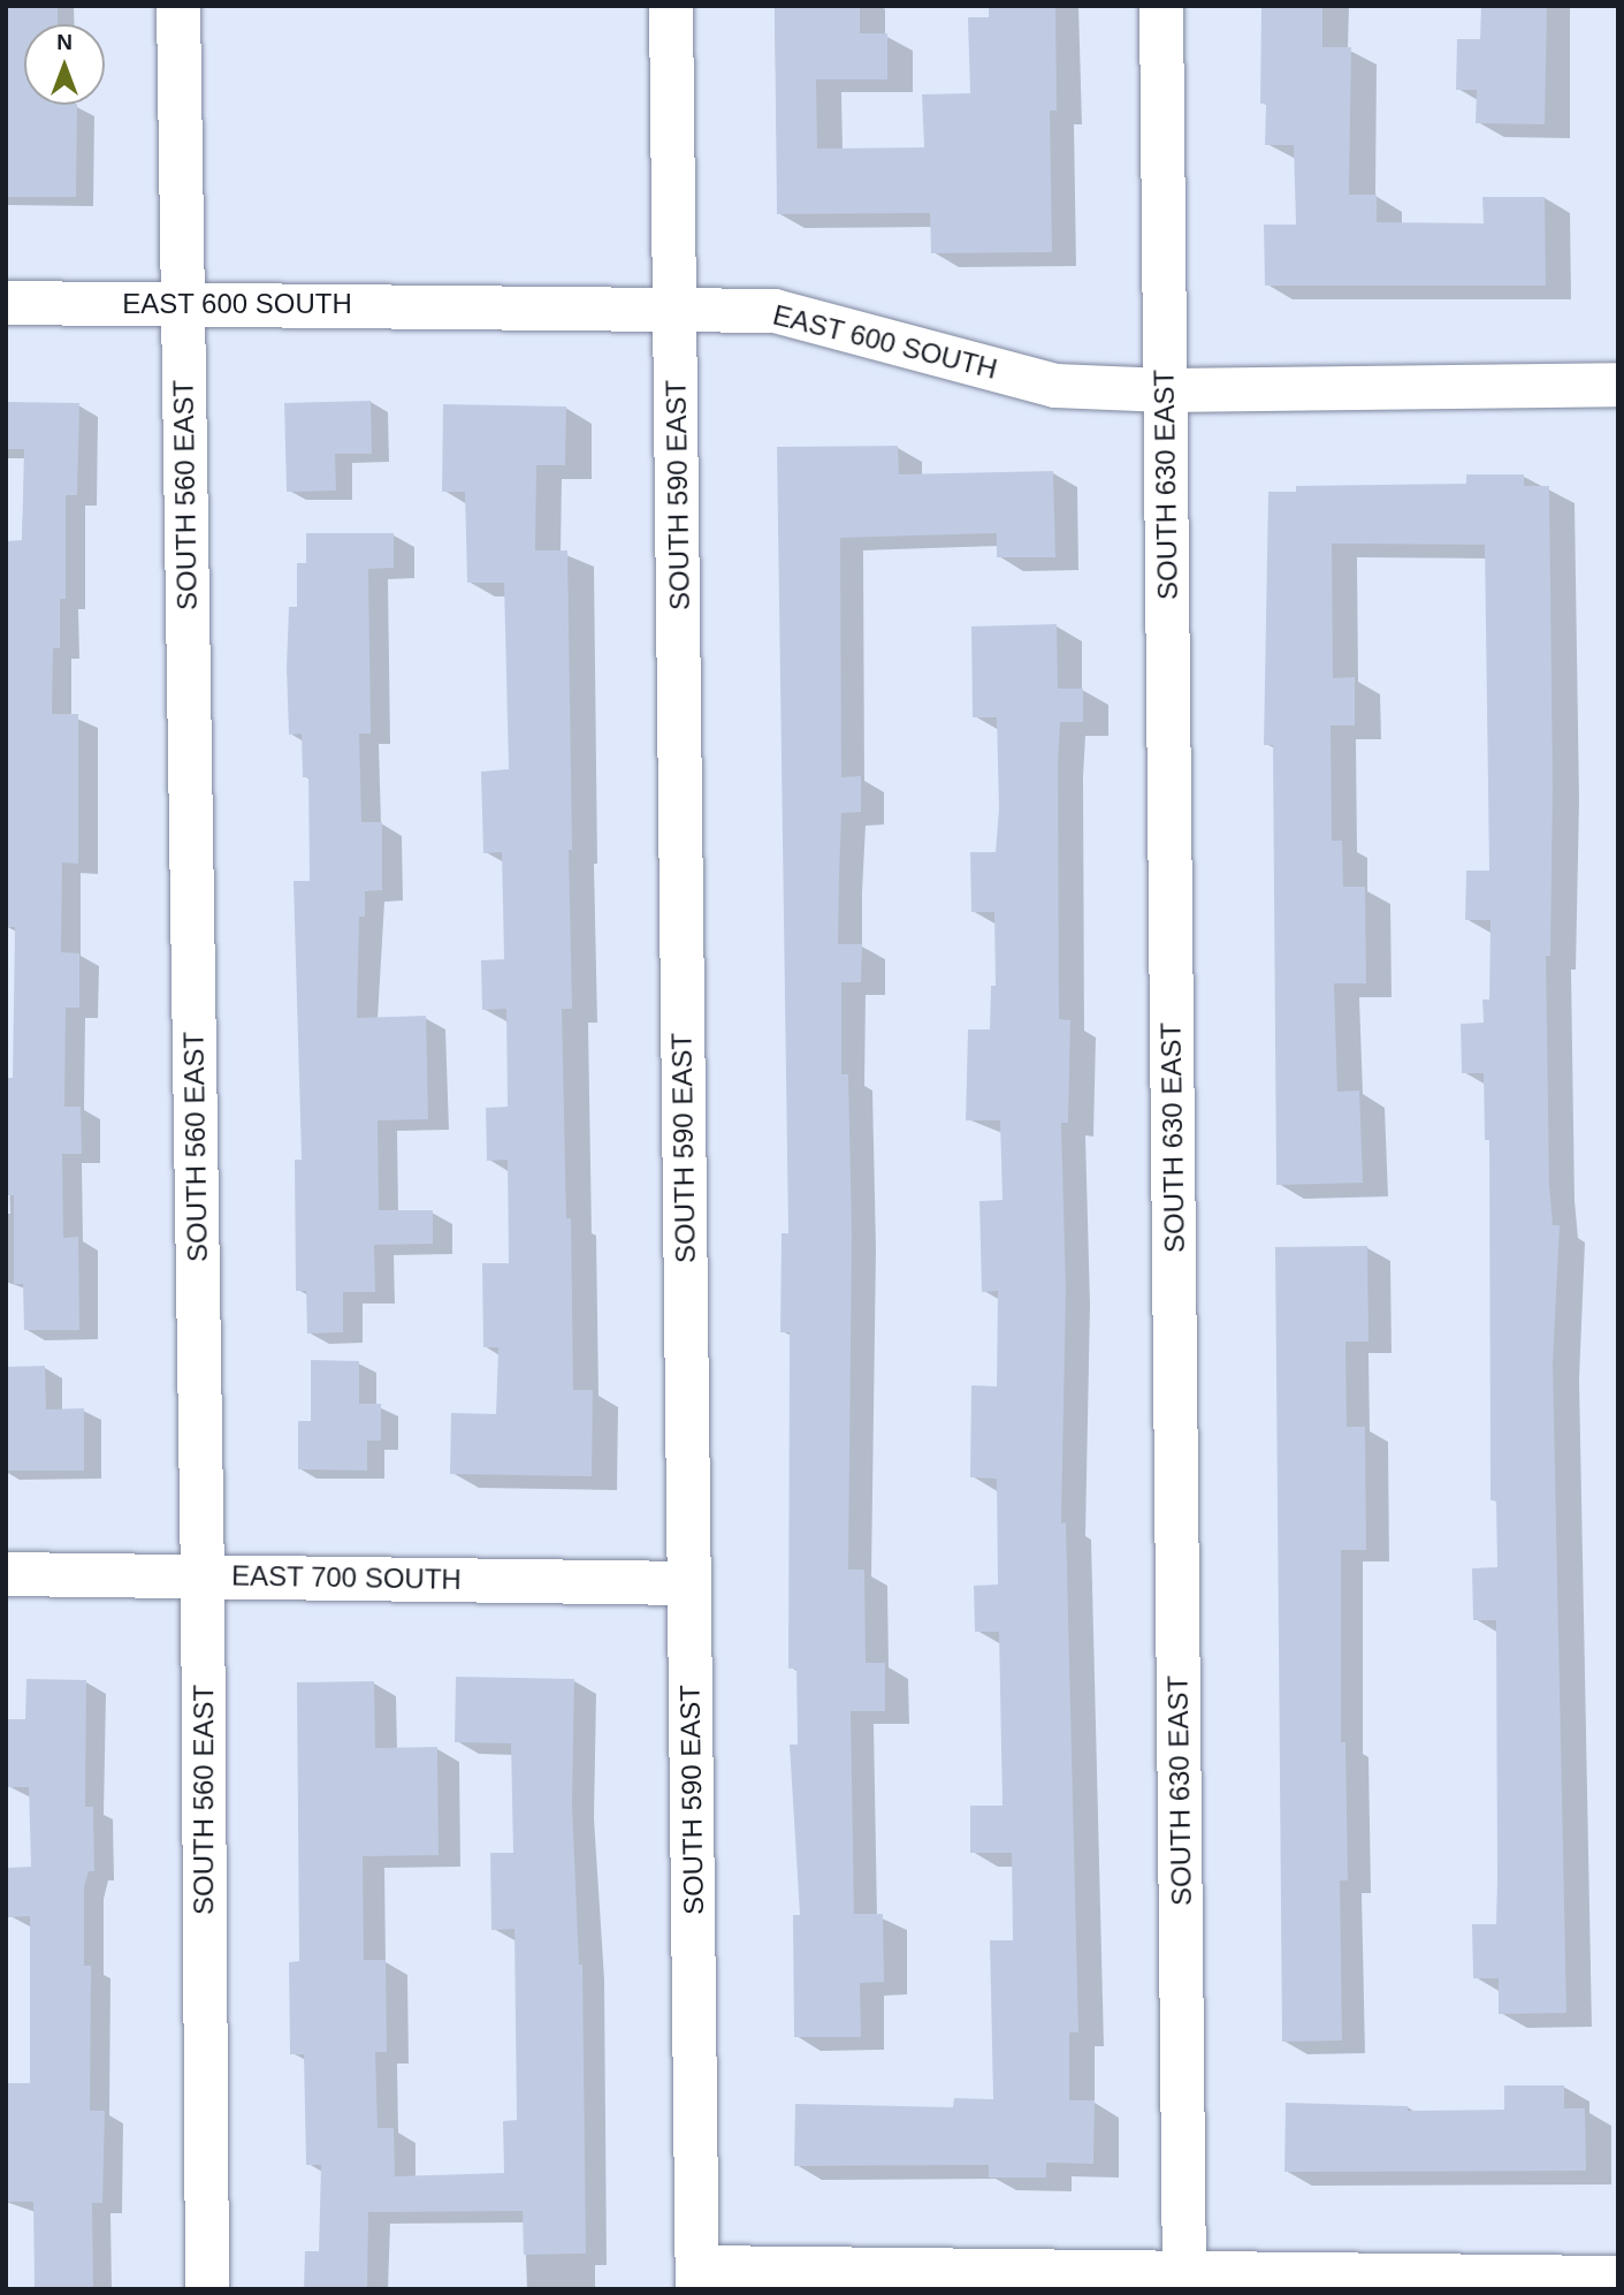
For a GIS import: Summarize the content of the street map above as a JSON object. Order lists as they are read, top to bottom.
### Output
{
  "streets": {
    "street": [
      "EAST 600 SOUTH",
      "SOUTH 630 EAST",
      "SOUTH 560 EAST",
      "SOUTH 590 EAST",
      "EAST 700 SOUTH"
    ]
  },
  "crossings": [
    ["EAST 600 SOUTH", "SOUTH 630 EAST"],
    ["EAST 600 SOUTH", "SOUTH 560 EAST"],
    ["EAST 600 SOUTH", "SOUTH 590 EAST"],
    ["SOUTH 560 EAST", "EAST 700 SOUTH"],
    ["SOUTH 590 EAST", "EAST 700 SOUTH"]
  ],
  "north": "top"
}
